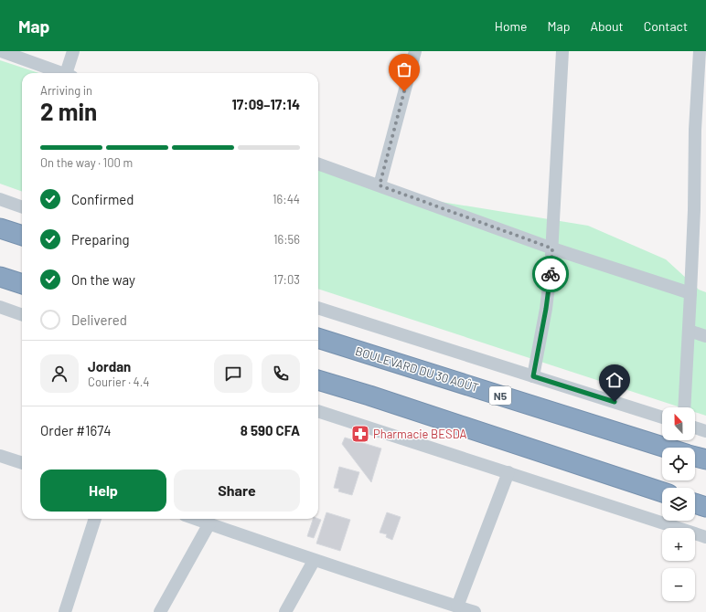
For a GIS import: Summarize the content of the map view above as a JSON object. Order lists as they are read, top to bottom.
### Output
{
  "streets": {
    "highway": ["BOULEVARD DU 30 AOÛT", "N5"]
  },
  "places": {
    "pharmacy": ["Pharmacie BESDA"]
  },
  "north": "top",
  "page": {
    "header": "Map",
    "nav": [
      "Home",
      "Map",
      "About",
      "Contact"
    ],
    "heading": ["2 min", "Arriving in", "17:09–17:14"],
    "panel": [
      "Jordan",
      "Courier · 4.4",
      "Order #1674",
      "8 590 CFA"
    ],
    "bar": "On the way · 100 m",
    "list": [
      ["Confirmed", "16:44"],
      ["Preparing", "16:56"],
      ["On the way", "17:03"],
      "Delivered"
    ],
    "map_buttons": ["+", "−"],
    "buttons": ["Help", "Share"]
  }
}
